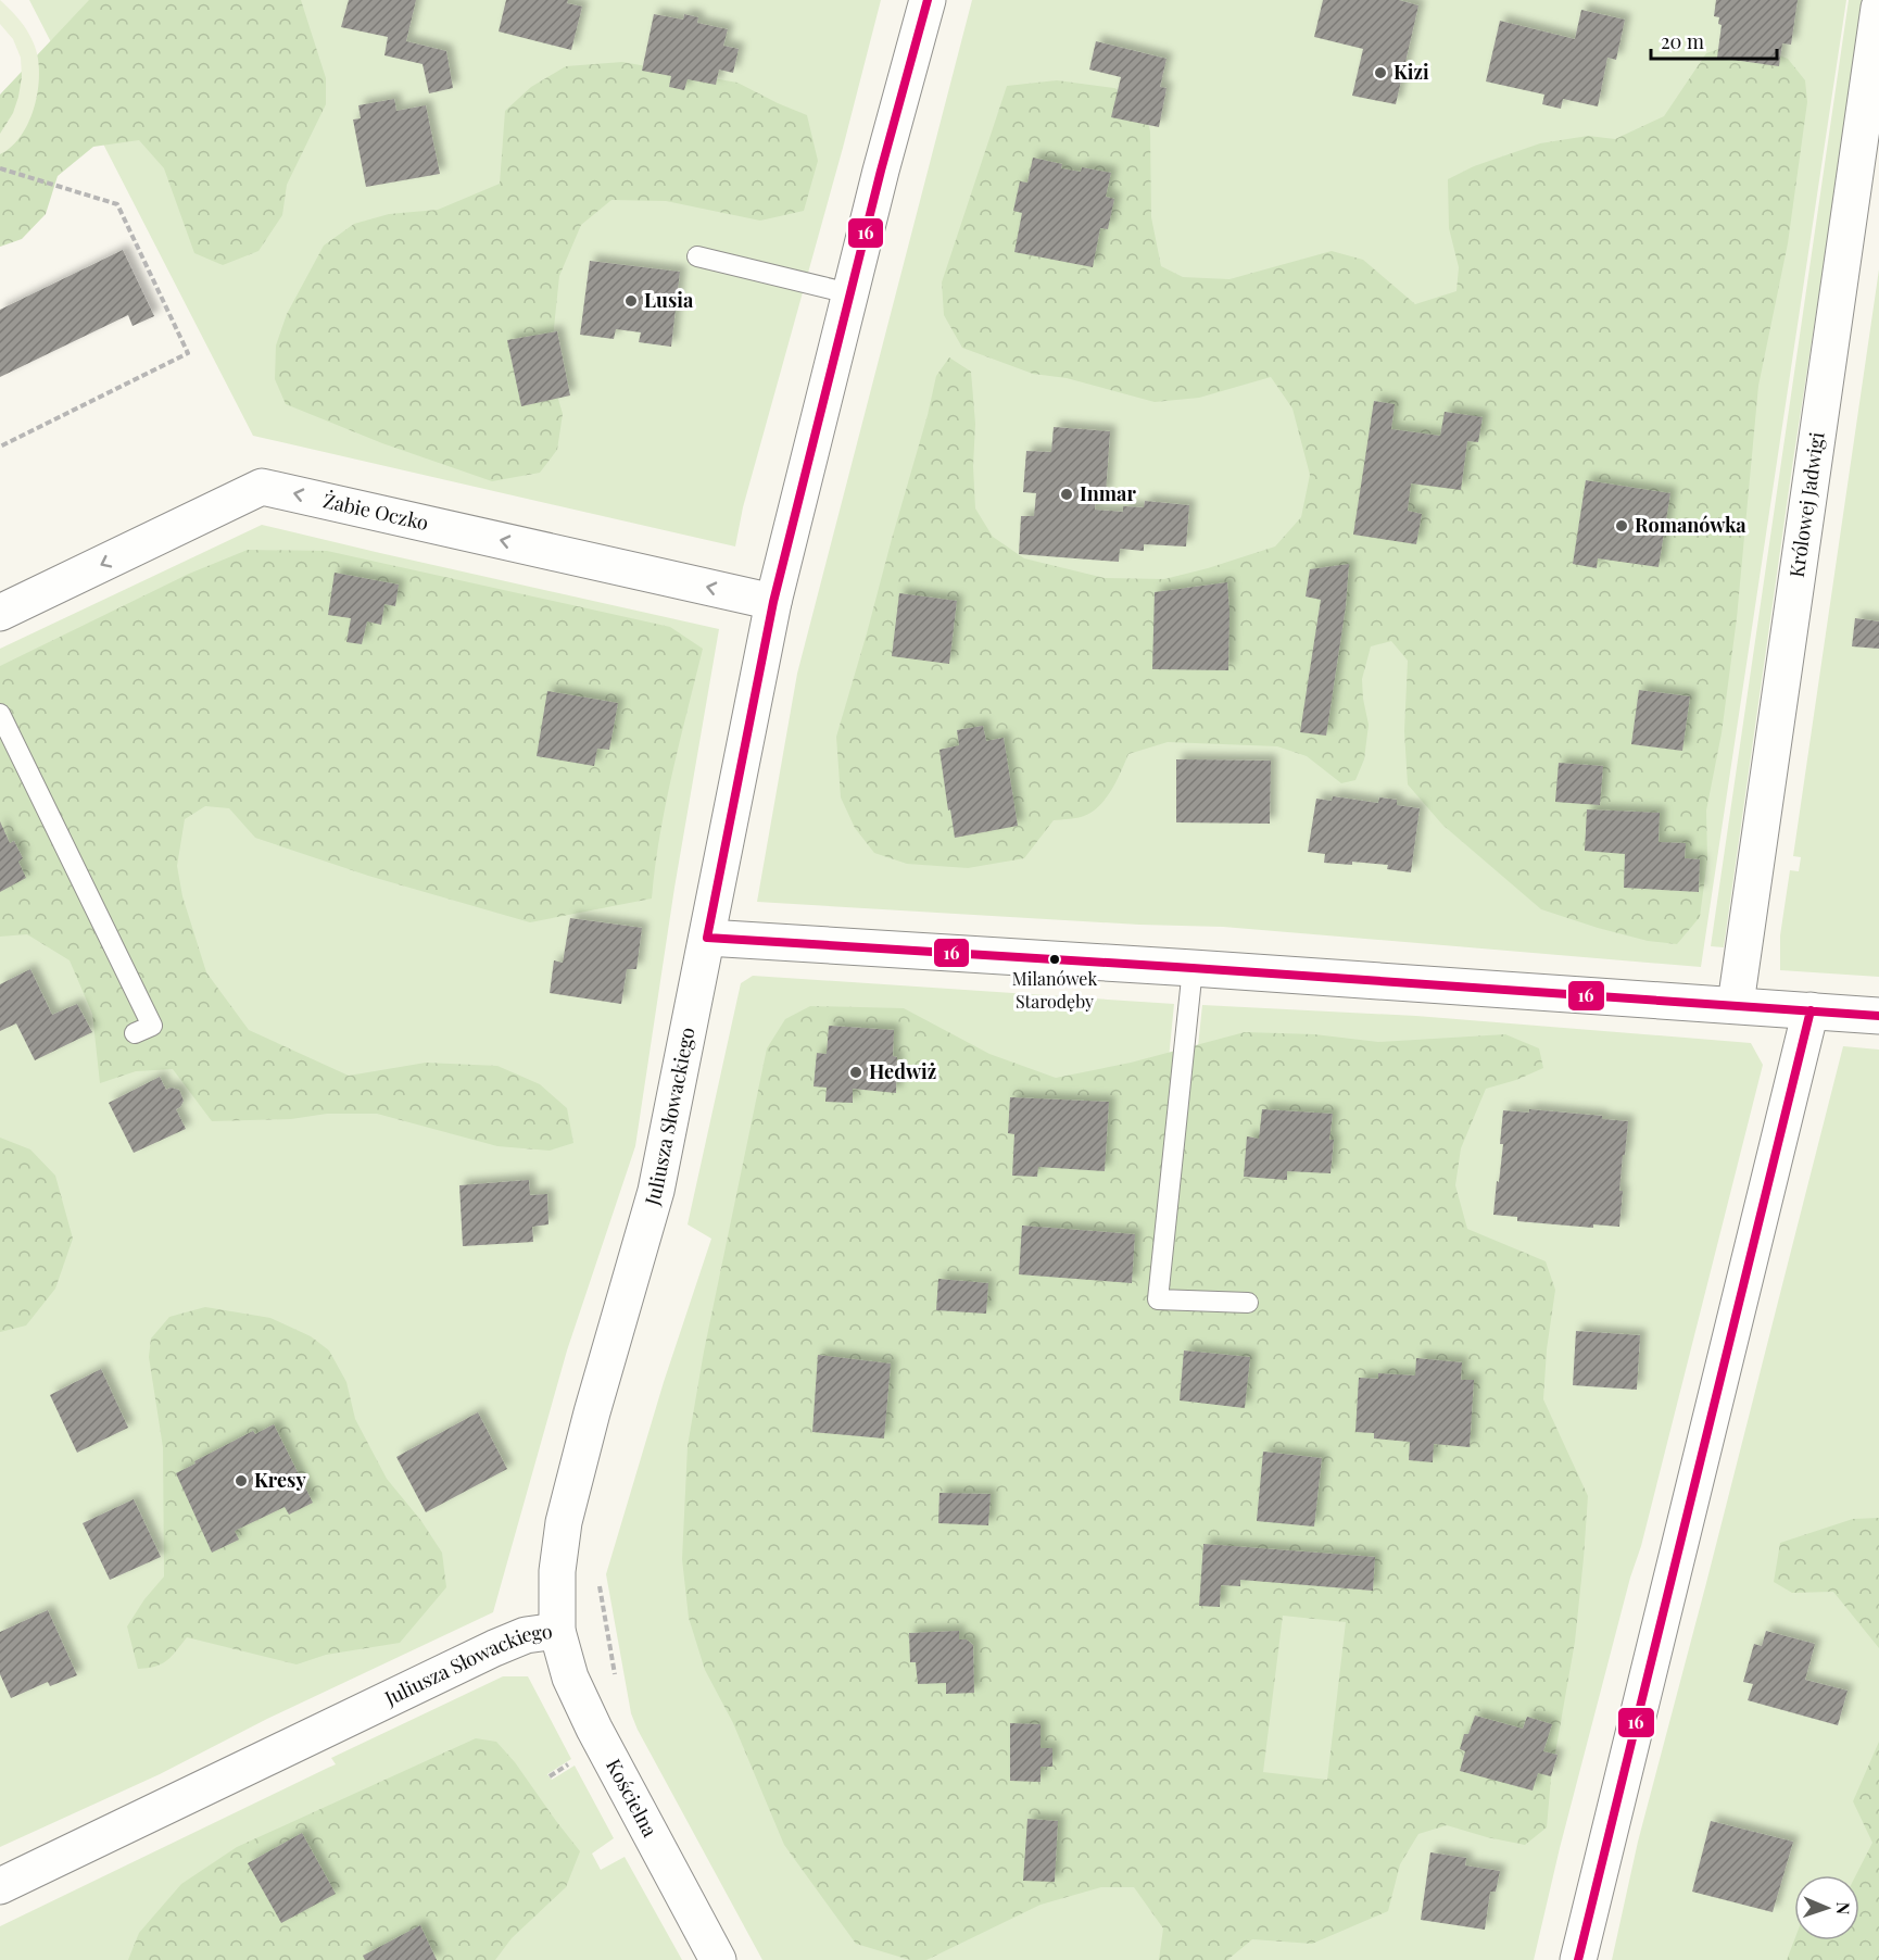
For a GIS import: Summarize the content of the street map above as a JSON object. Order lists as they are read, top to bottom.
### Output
{
  "streets": {
    "street": [
      "Królowej Jadwigi",
      "Żabie Oczko",
      "Juliusza Słowackiego",
      "Kościelna"
    ]
  },
  "crossings": [
    ["Żabie Oczko", "Juliusza Słowackiego"],
    ["Juliusza Słowackiego", "Kościelna"]
  ],
  "one_way": ["Żabie Oczko"],
  "places": [
    "Kizi",
    "Lusia",
    "Inmar",
    "Romanówka",
    "Milanówek Starodęby",
    "Hedwiż",
    "Kresy"
  ],
  "lines": ["transit line 16"],
  "scale_bar": "20 m",
  "north": "right"
}
